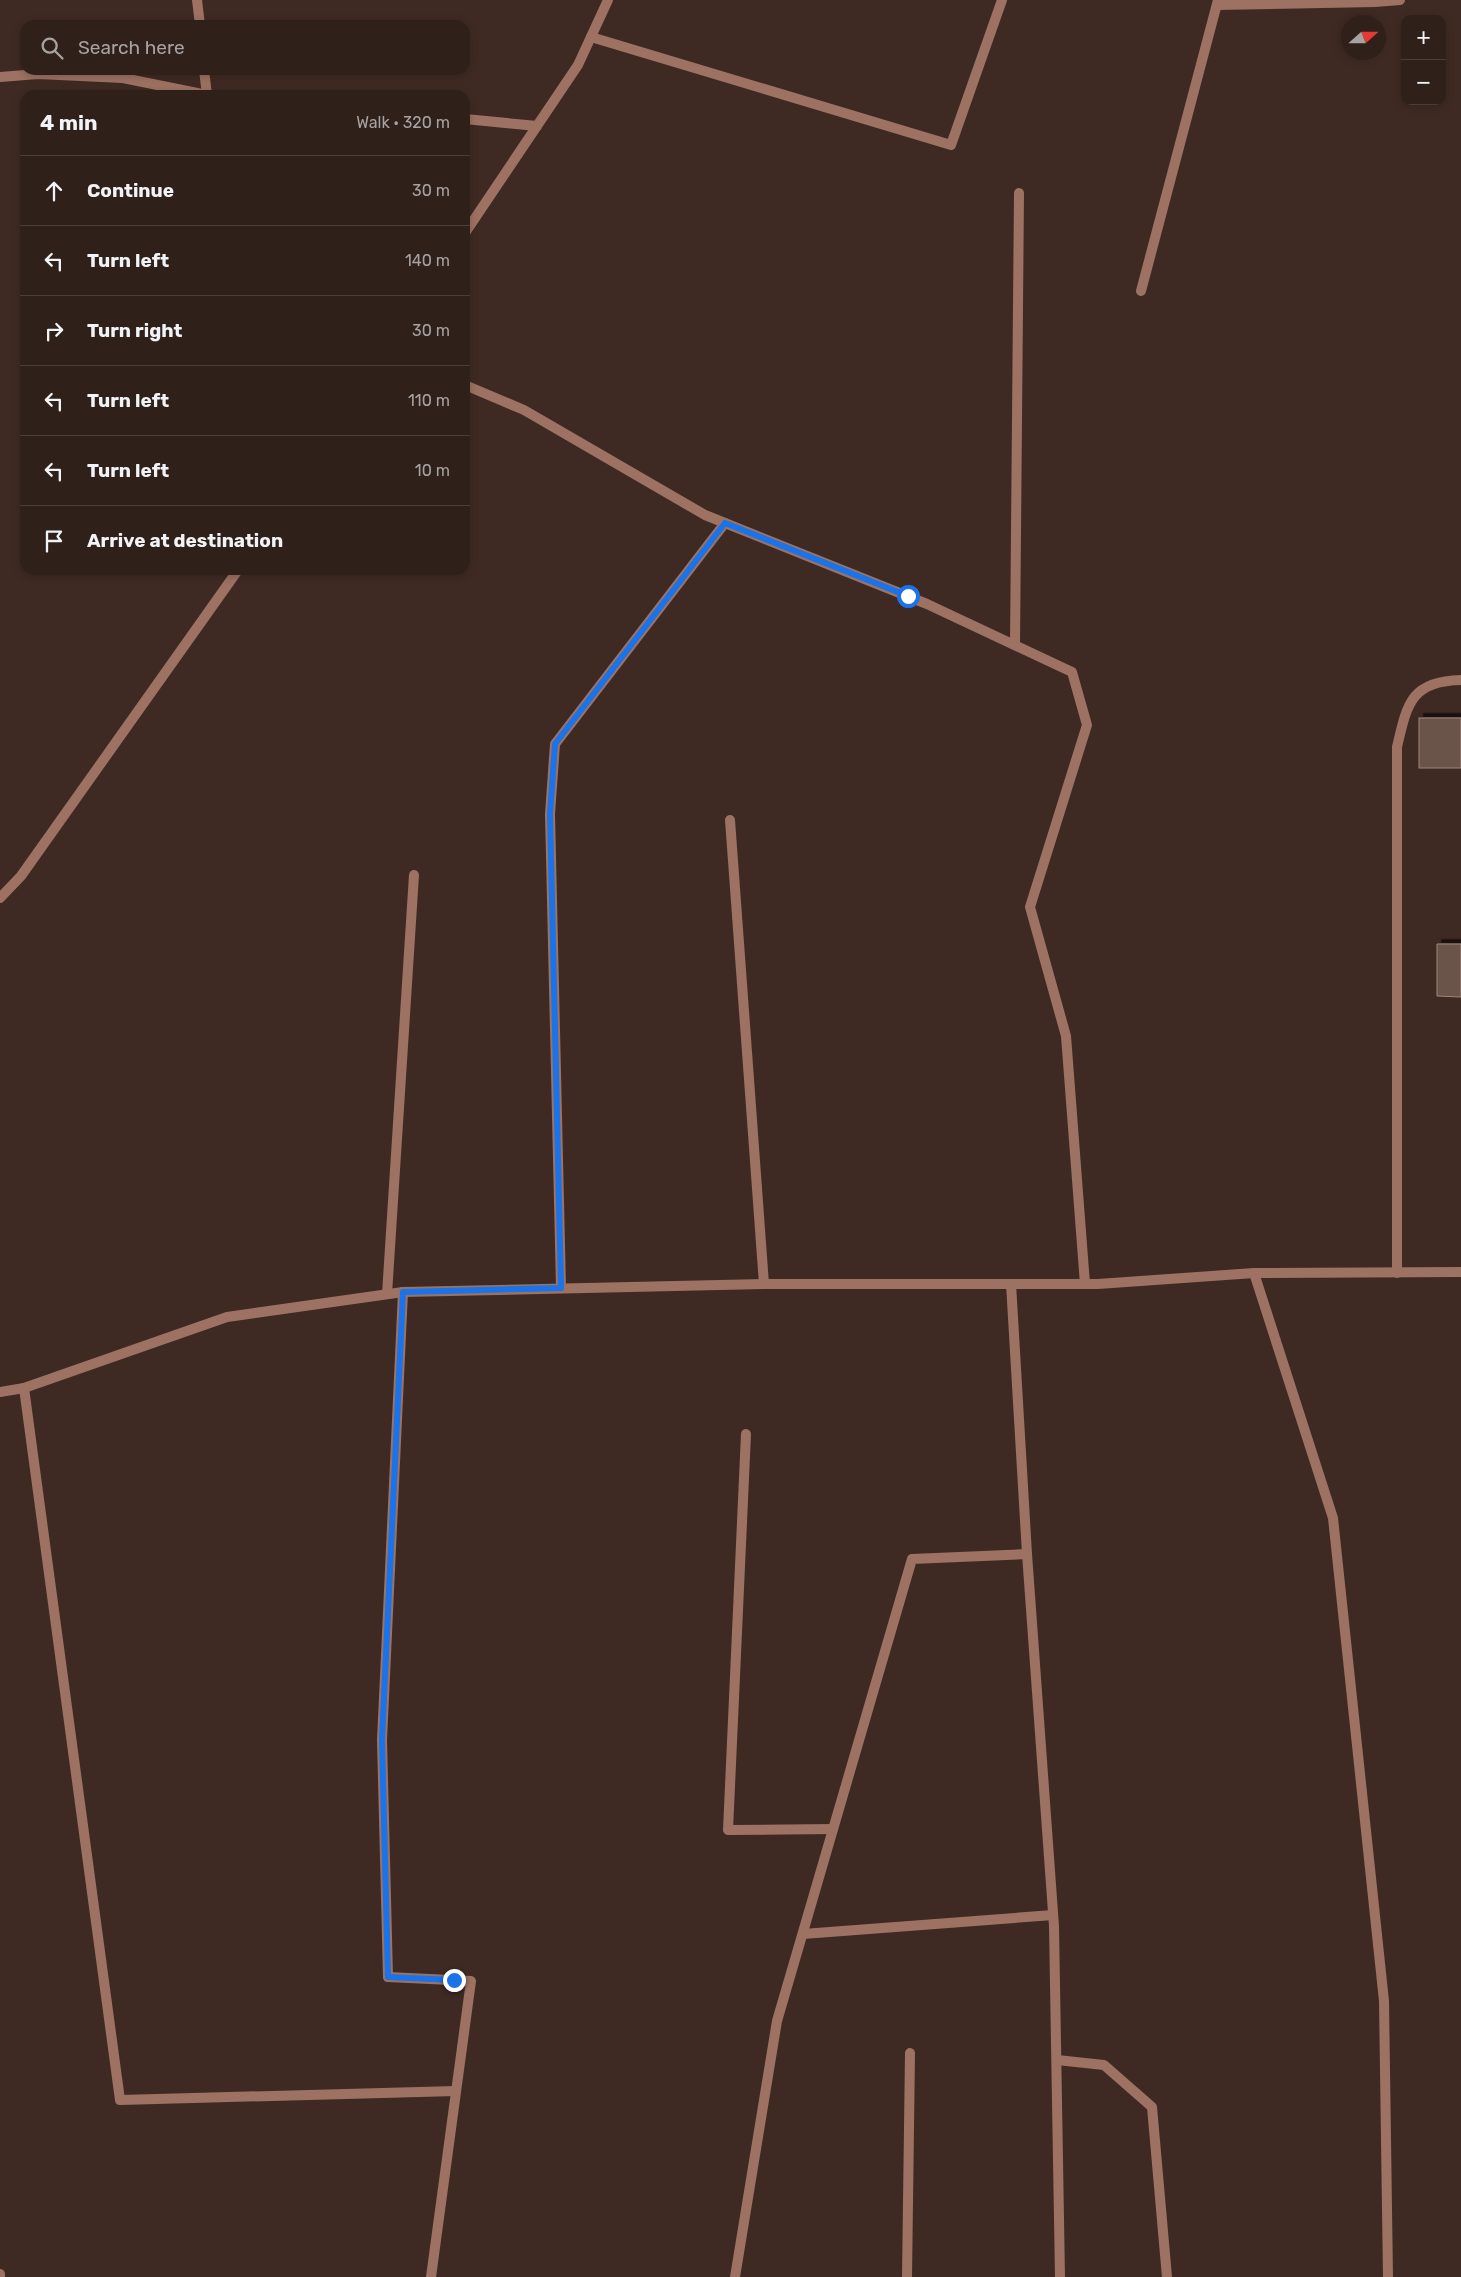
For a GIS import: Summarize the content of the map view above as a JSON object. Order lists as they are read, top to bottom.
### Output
{
  "north": "right",
  "page": {
    "map_buttons": ["+", "−"],
    "search": "Search here",
    "heading": ["4 min", "Walk · 320 m"],
    "list": [
      ["Continue", "30 m"],
      ["Turn left", "140 m"],
      ["Turn right", "30 m"],
      ["Turn left", "110 m"],
      ["Turn left", "10 m"],
      "Arrive at destination"
    ]
  }
}
